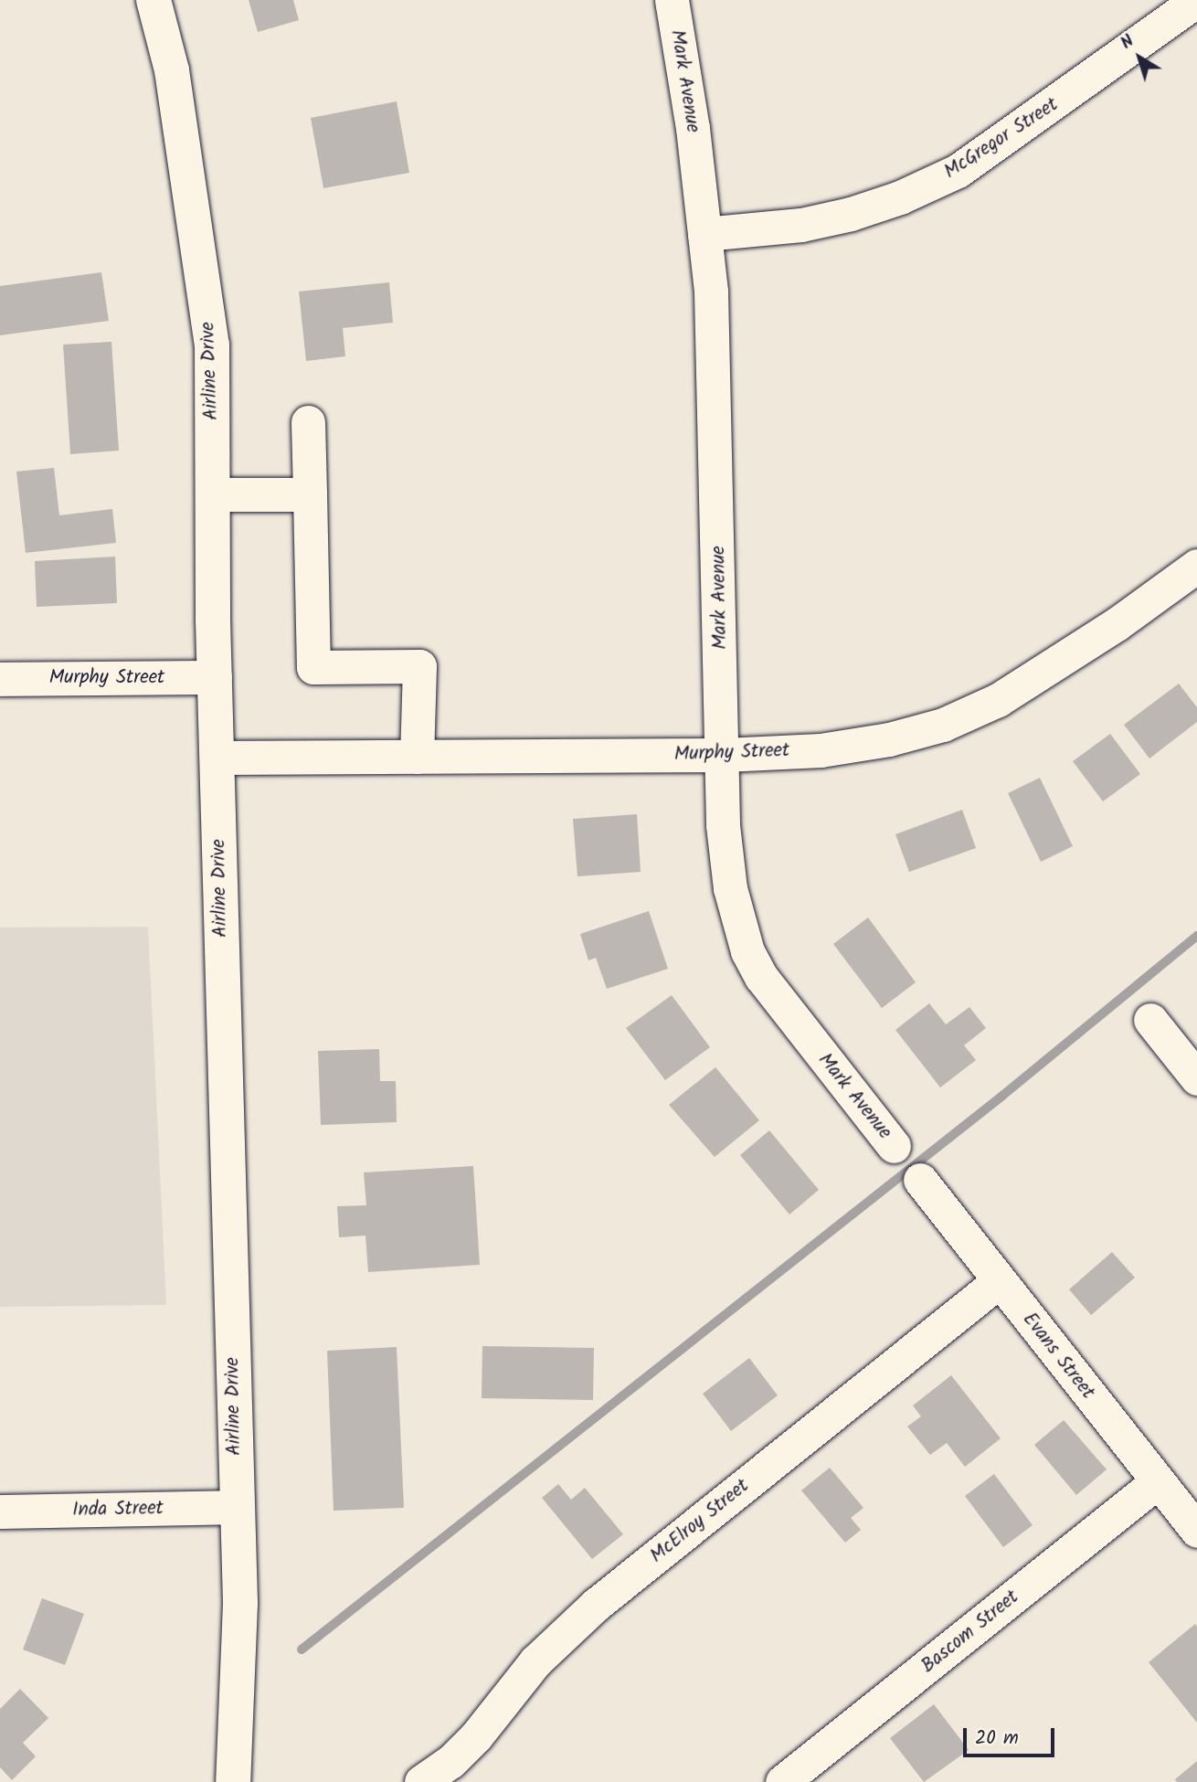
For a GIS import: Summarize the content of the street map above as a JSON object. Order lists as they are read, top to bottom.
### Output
{
  "streets": {
    "main road": ["Airline Drive"],
    "street": [
      "Mark Avenue",
      "McGregor Street",
      "Murphy Street",
      "Evans Street",
      "Inda Street",
      "McElroy Street",
      "Bascom Street"
    ]
  },
  "crossings": [
    ["Mark Avenue", "McGregor Street"],
    ["Mark Avenue", "Murphy Street"],
    ["Airline Drive", "Murphy Street"],
    ["Airline Drive", "Inda Street"],
    ["Evans Street", "McElroy Street"],
    ["Evans Street", "Bascom Street"]
  ],
  "scale_bar": "20 m",
  "north": "top left"
}
